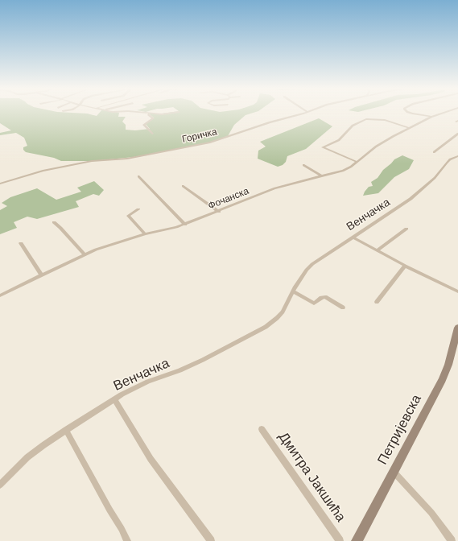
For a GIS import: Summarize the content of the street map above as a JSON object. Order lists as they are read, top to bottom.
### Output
{
  "streets": {
    "main road": ["Петријевска"],
    "street": [
      "Горичка",
      "Фочанска",
      "Венчачка",
      "Дмитра Јакшића"
    ]
  }
}
